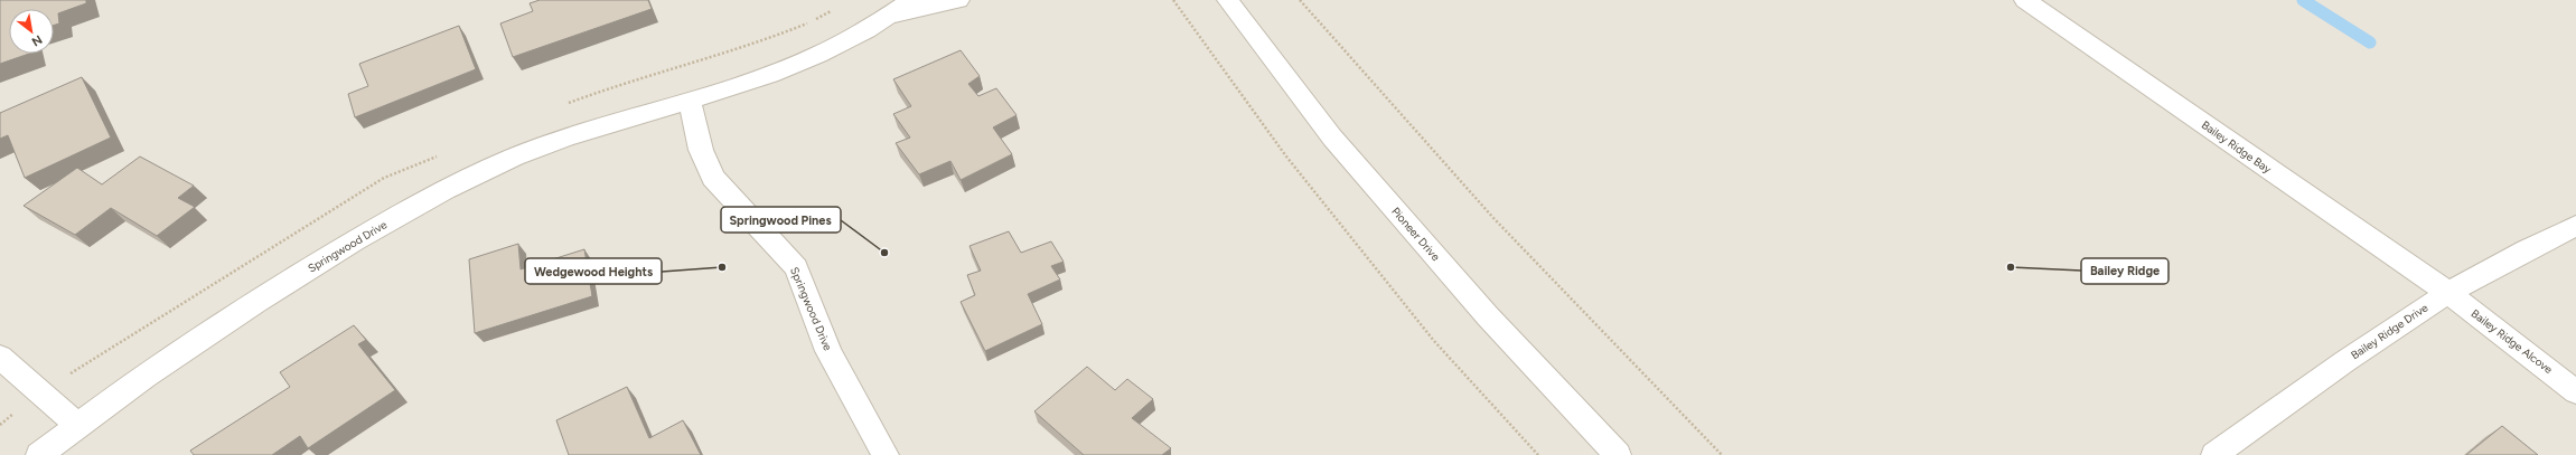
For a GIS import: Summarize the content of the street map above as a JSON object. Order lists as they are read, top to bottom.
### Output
{
  "streets": {
    "street": [
      "Bailey Ridge Bay",
      "Pioneer Drive",
      "Springwood Drive",
      "Bailey Ridge Drive",
      "Bailey Ridge Alcove"
    ]
  },
  "crossings": [
    ["Bailey Ridge Bay", "Bailey Ridge Drive"],
    ["Bailey Ridge Bay", "Bailey Ridge Alcove"],
    ["Bailey Ridge Drive", "Bailey Ridge Alcove"]
  ],
  "places": ["Springwood Pines", "Wedgewood Heights", "Bailey Ridge"],
  "north": "bottom right"
}
